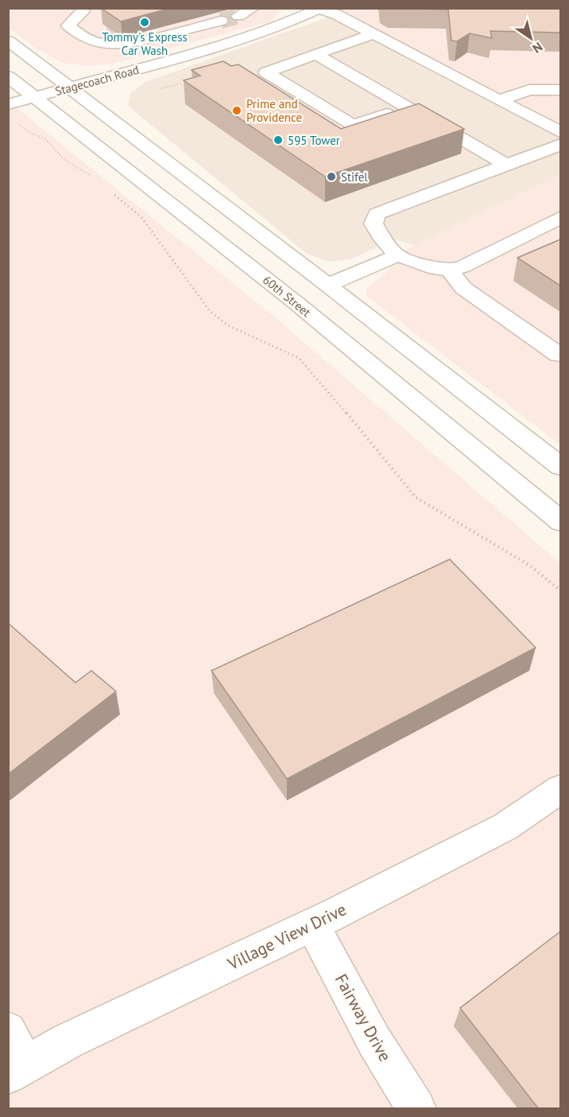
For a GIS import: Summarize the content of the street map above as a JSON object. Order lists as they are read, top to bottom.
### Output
{
  "streets": {
    "street": [
      "Stagecoach Road",
      "60th Street",
      "Village View Drive",
      "Fairway Drive"
    ]
  },
  "crossings": [
    ["Stagecoach Road", "60th Street"],
    ["Village View Drive", "Fairway Drive"]
  ],
  "places": [
    "Tommy's Express Car Wash",
    "Prime and Providence",
    "595 Tower",
    "Stifel"
  ],
  "north": "bottom right"
}
